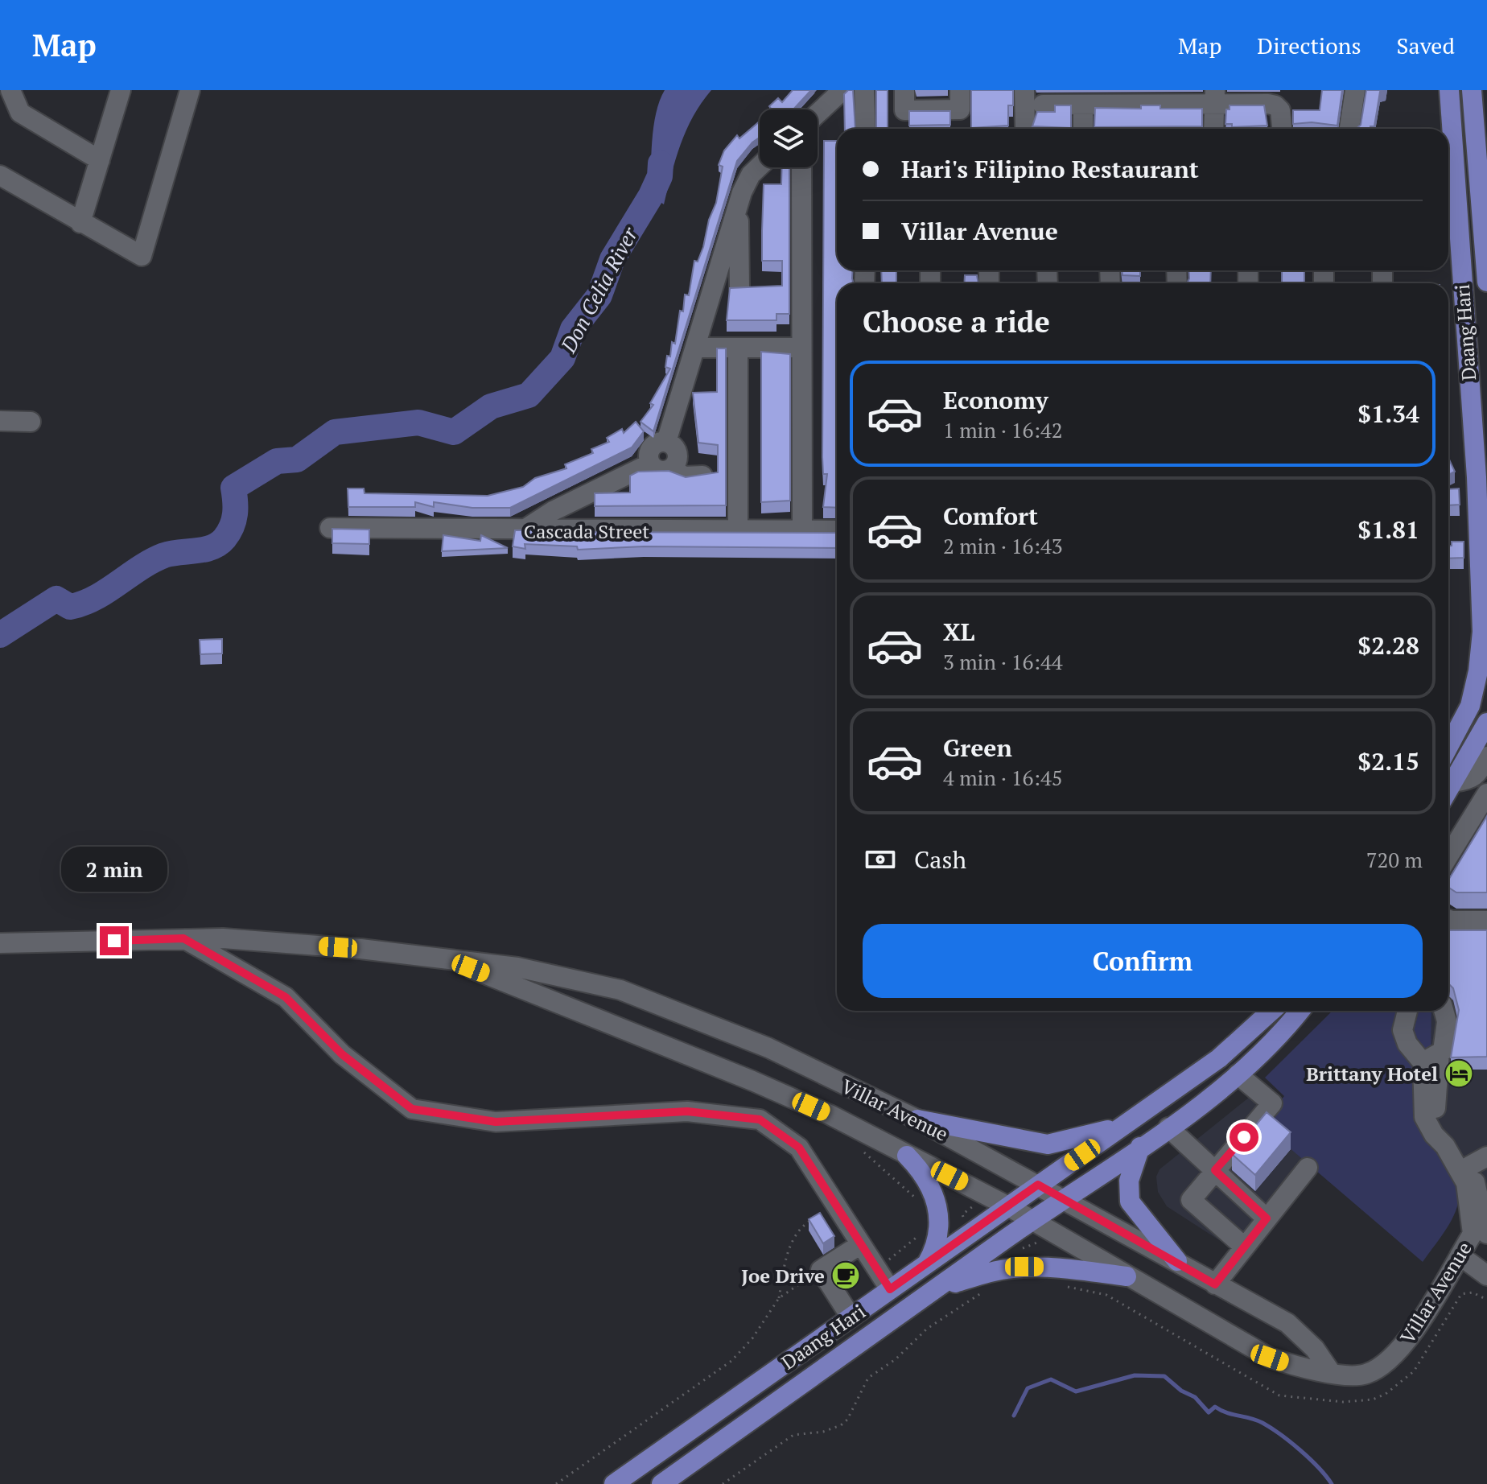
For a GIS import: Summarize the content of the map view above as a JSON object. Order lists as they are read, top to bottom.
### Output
{
  "streets": {
    "main road": ["Daang Hari"],
    "street": ["Cascada Street", "Villar Avenue"]
  },
  "crossings": [
    ["Daang Hari", "Villar Avenue"]
  ],
  "water": ["Don Celia River"],
  "places": {
    "hotel": ["Brittany Hotel"],
    "cafe": ["Joe Drive"]
  },
  "page": {
    "header": "Map",
    "nav": ["Map", "Directions", "Saved"],
    "banner": ["Hari's Filipino Restaurant", "Villar Avenue"],
    "heading": "Choose a ride",
    "list": [
      {
        "name": "Economy",
        "note": "1 min · 16:42",
        "value": "$1.34"
      },
      {
        "name": "Comfort",
        "note": "2 min · 16:43",
        "value": "$1.81"
      },
      {
        "name": "XL",
        "note": "3 min · 16:44",
        "value": "$2.28"
      },
      {
        "name": "Green",
        "note": "4 min · 16:45",
        "value": "$2.15"
      }
    ],
    "pay": ["Cash", "720 m"],
    "bubble": "2 min",
    "buttons": "Confirm"
  }
}
